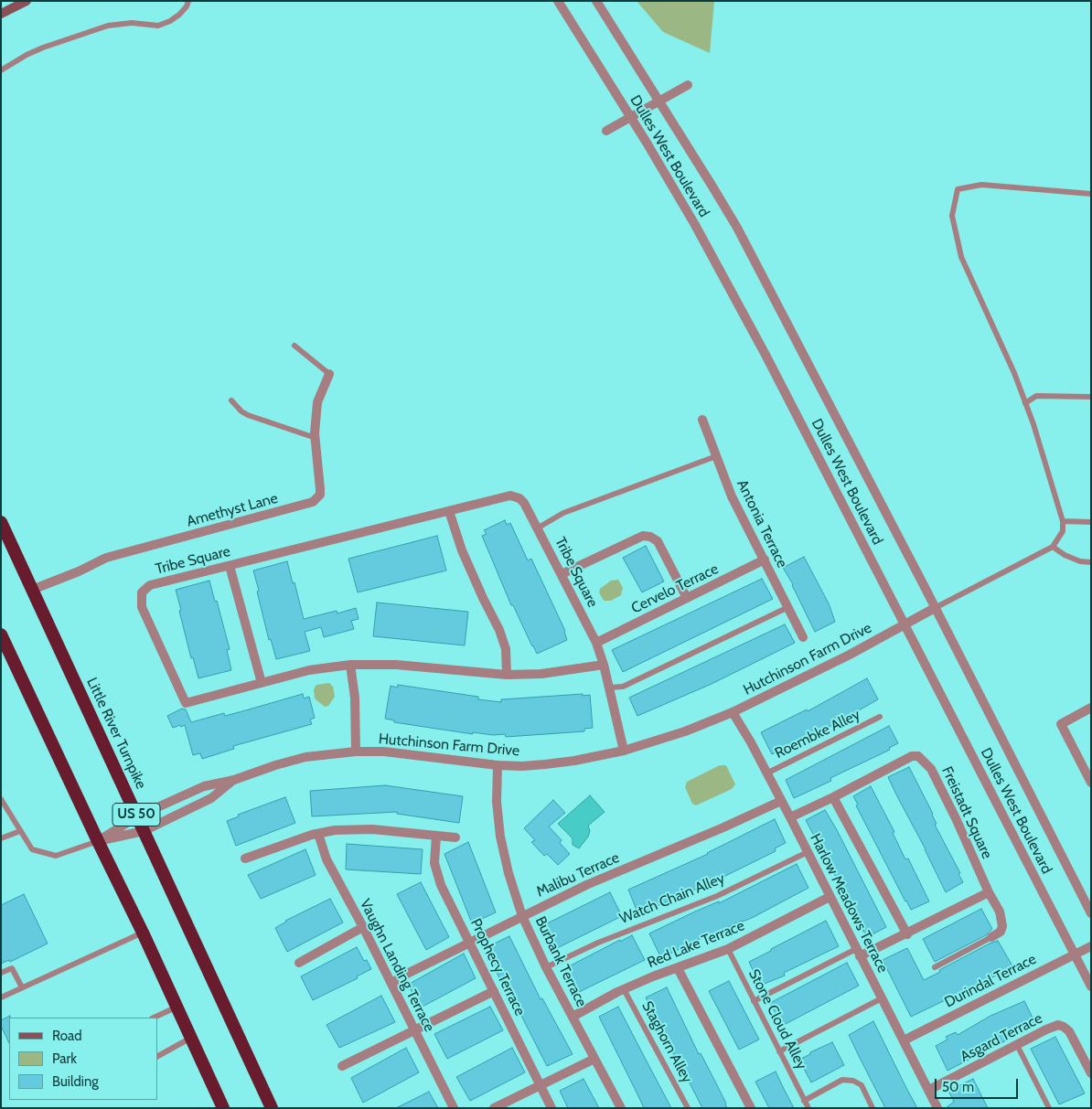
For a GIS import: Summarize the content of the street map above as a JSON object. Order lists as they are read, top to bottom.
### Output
{
  "streets": {
    "highway": ["Little River Turnpike", "US 50"],
    "street": [
      "Dulles West Boulevard",
      "Amethyst Lane",
      "Antonia Terrace",
      "Tribe Square",
      "Cervelo Terrace",
      "Hutchinson Farm Drive",
      "Freistadt Square",
      "Malibu Terrace",
      "Harlow Meadows Terrace",
      "Red Lake Terrace",
      "Burbank Terrace",
      "Vaughn Landing Terrace",
      "Prophecy Terrace",
      "Durindal Terrace",
      "Asgard Terrace"
    ],
    "lane": [
      "Roembke Alley",
      "Watch Chain Alley",
      "Stone Cloud Alley",
      "Staghorn Alley"
    ]
  },
  "crossings": [
    ["Dulles West Boulevard", "Hutchinson Farm Drive"],
    ["Dulles West Boulevard", "Durindal Terrace"],
    ["Amethyst Lane", "Little River Turnpike"],
    ["Antonia Terrace", "Cervelo Terrace"],
    ["Tribe Square", "Cervelo Terrace"],
    ["Tribe Square", "Hutchinson Farm Drive"],
    ["Hutchinson Farm Drive", "Little River Turnpike"],
    ["Hutchinson Farm Drive", "US 50"],
    ["Hutchinson Farm Drive", "Harlow Meadows Terrace"],
    ["Hutchinson Farm Drive", "Burbank Terrace"],
    ["Roembke Alley", "Harlow Meadows Terrace"],
    ["Freistadt Square", "Harlow Meadows Terrace"],
    ["Malibu Terrace", "Harlow Meadows Terrace"],
    ["Malibu Terrace", "Burbank Terrace"],
    ["Malibu Terrace", "Vaughn Landing Terrace"],
    ["Malibu Terrace", "Prophecy Terrace"],
    ["Watch Chain Alley", "Harlow Meadows Terrace"],
    ["Watch Chain Alley", "Burbank Terrace"],
    ["Harlow Meadows Terrace", "Red Lake Terrace"],
    ["Harlow Meadows Terrace", "Durindal Terrace"],
    ["Harlow Meadows Terrace", "Asgard Terrace"],
    ["Red Lake Terrace", "Burbank Terrace"],
    ["Red Lake Terrace", "Stone Cloud Alley"],
    ["Red Lake Terrace", "Staghorn Alley"]
  ],
  "legend": ["Road", "Park", "Building"],
  "scale_bar": "50 m"
}
